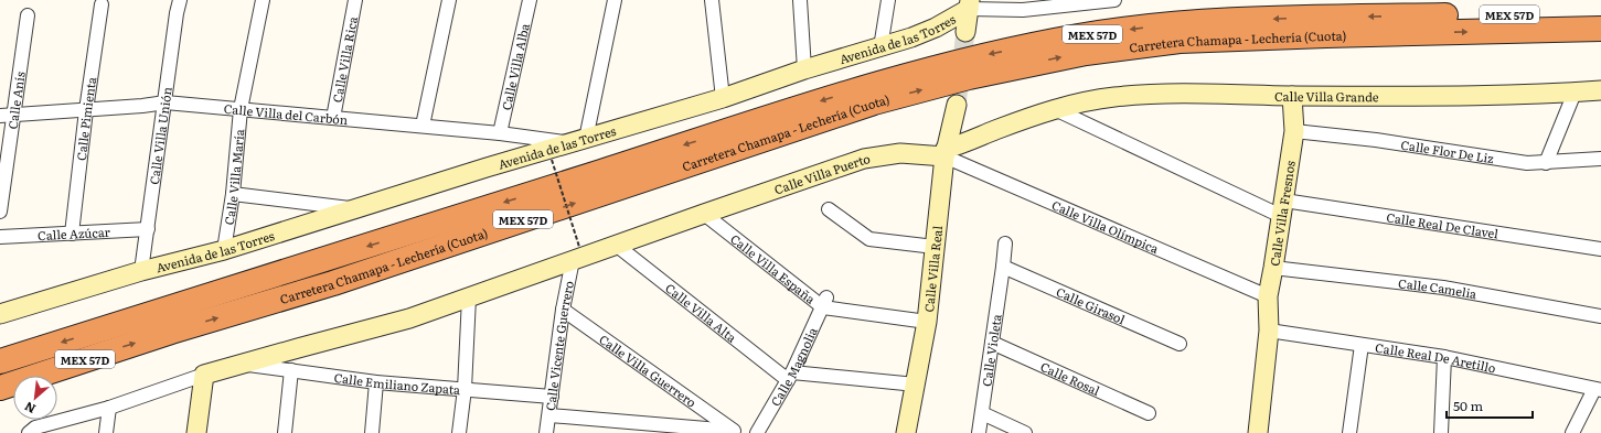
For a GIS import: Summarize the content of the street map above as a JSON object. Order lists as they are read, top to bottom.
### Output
{
  "streets": {
    "highway": ["MEX 57D", "Carretera Chamapa - Lechería (Cuota)"],
    "street": [
      "Avenida de las Torres",
      "Calle Villa Rica",
      "Calle Villa Alba",
      "Calle Villa Grande",
      "Calle Anís",
      "Calle Villa del Carbón",
      "Calle Pimienta",
      "Calle Villa Unión",
      "Calle Flor De Liz",
      "Calle Villa Puerto",
      "Calle Villa María",
      "Calle Villa Fresnos",
      "Calle Real De Clavel",
      "Calle Villa Olímpica",
      "Calle Azúcar",
      "Calle Villa España",
      "Calle Villa Real",
      "Calle Camelia",
      "Calle Girasol",
      "Calle Villa Alta",
      "Calle Vicente Guerrero",
      "Calle Violeta",
      "Calle Real De Aretillo",
      "Calle Magnolia",
      "Calle Villa Guerrero",
      "Calle Rosal",
      "Calle Emiliano Zapata"
    ]
  },
  "crossings": [
    ["Avenida de las Torres", "Calle Villa del Carbón"],
    ["Avenida de las Torres", "Calle Villa Unión"],
    ["Avenida de las Torres", "Calle Villa María"],
    ["Calle Villa Rica", "Calle Villa del Carbón"],
    ["Calle Villa Alba", "Calle Villa del Carbón"],
    ["Calle Villa Grande", "Calle Villa Puerto"],
    ["Calle Villa Grande", "Calle Villa Fresnos"],
    ["Calle Villa Grande", "Calle Villa Olímpica"],
    ["Calle Villa Grande", "Calle Villa Real"],
    ["Calle Anís", "Calle Villa del Carbón"],
    ["Calle Villa del Carbón", "Calle Pimienta"],
    ["Calle Villa del Carbón", "Calle Villa Unión"],
    ["Calle Villa del Carbón", "Calle Villa María"],
    ["Calle Pimienta", "Calle Azúcar"],
    ["Calle Villa Unión", "Calle Azúcar"],
    ["Calle Flor De Liz", "Calle Villa Fresnos"],
    ["Calle Villa Puerto", "Calle Villa Olímpica"],
    ["Calle Villa Puerto", "Calle Villa España"],
    ["Calle Villa Puerto", "Calle Villa Real"],
    ["Calle Villa Puerto", "Calle Villa Alta"],
    ["Calle Villa Puerto", "Calle Vicente Guerrero"],
    ["Calle Villa Fresnos", "Calle Real De Clavel"],
    ["Calle Villa Fresnos", "Calle Villa Olímpica"],
    ["Calle Villa Fresnos", "Calle Camelia"],
    ["Calle Villa Fresnos", "Calle Real De Aretillo"],
    ["Calle Villa Olímpica", "Calle Villa Real"],
    ["Calle Villa España", "Calle Villa Real"],
    ["Calle Villa España", "Calle Magnolia"],
    ["Calle Girasol", "Calle Violeta"],
    ["Calle Villa Alta", "Calle Magnolia"],
    ["Calle Vicente Guerrero", "Calle Villa Guerrero"],
    ["Calle Vicente Guerrero", "Calle Emiliano Zapata"],
    ["Calle Violeta", "Calle Rosal"]
  ],
  "scale_bar": "50 m",
  "north": "bottom left"
}
